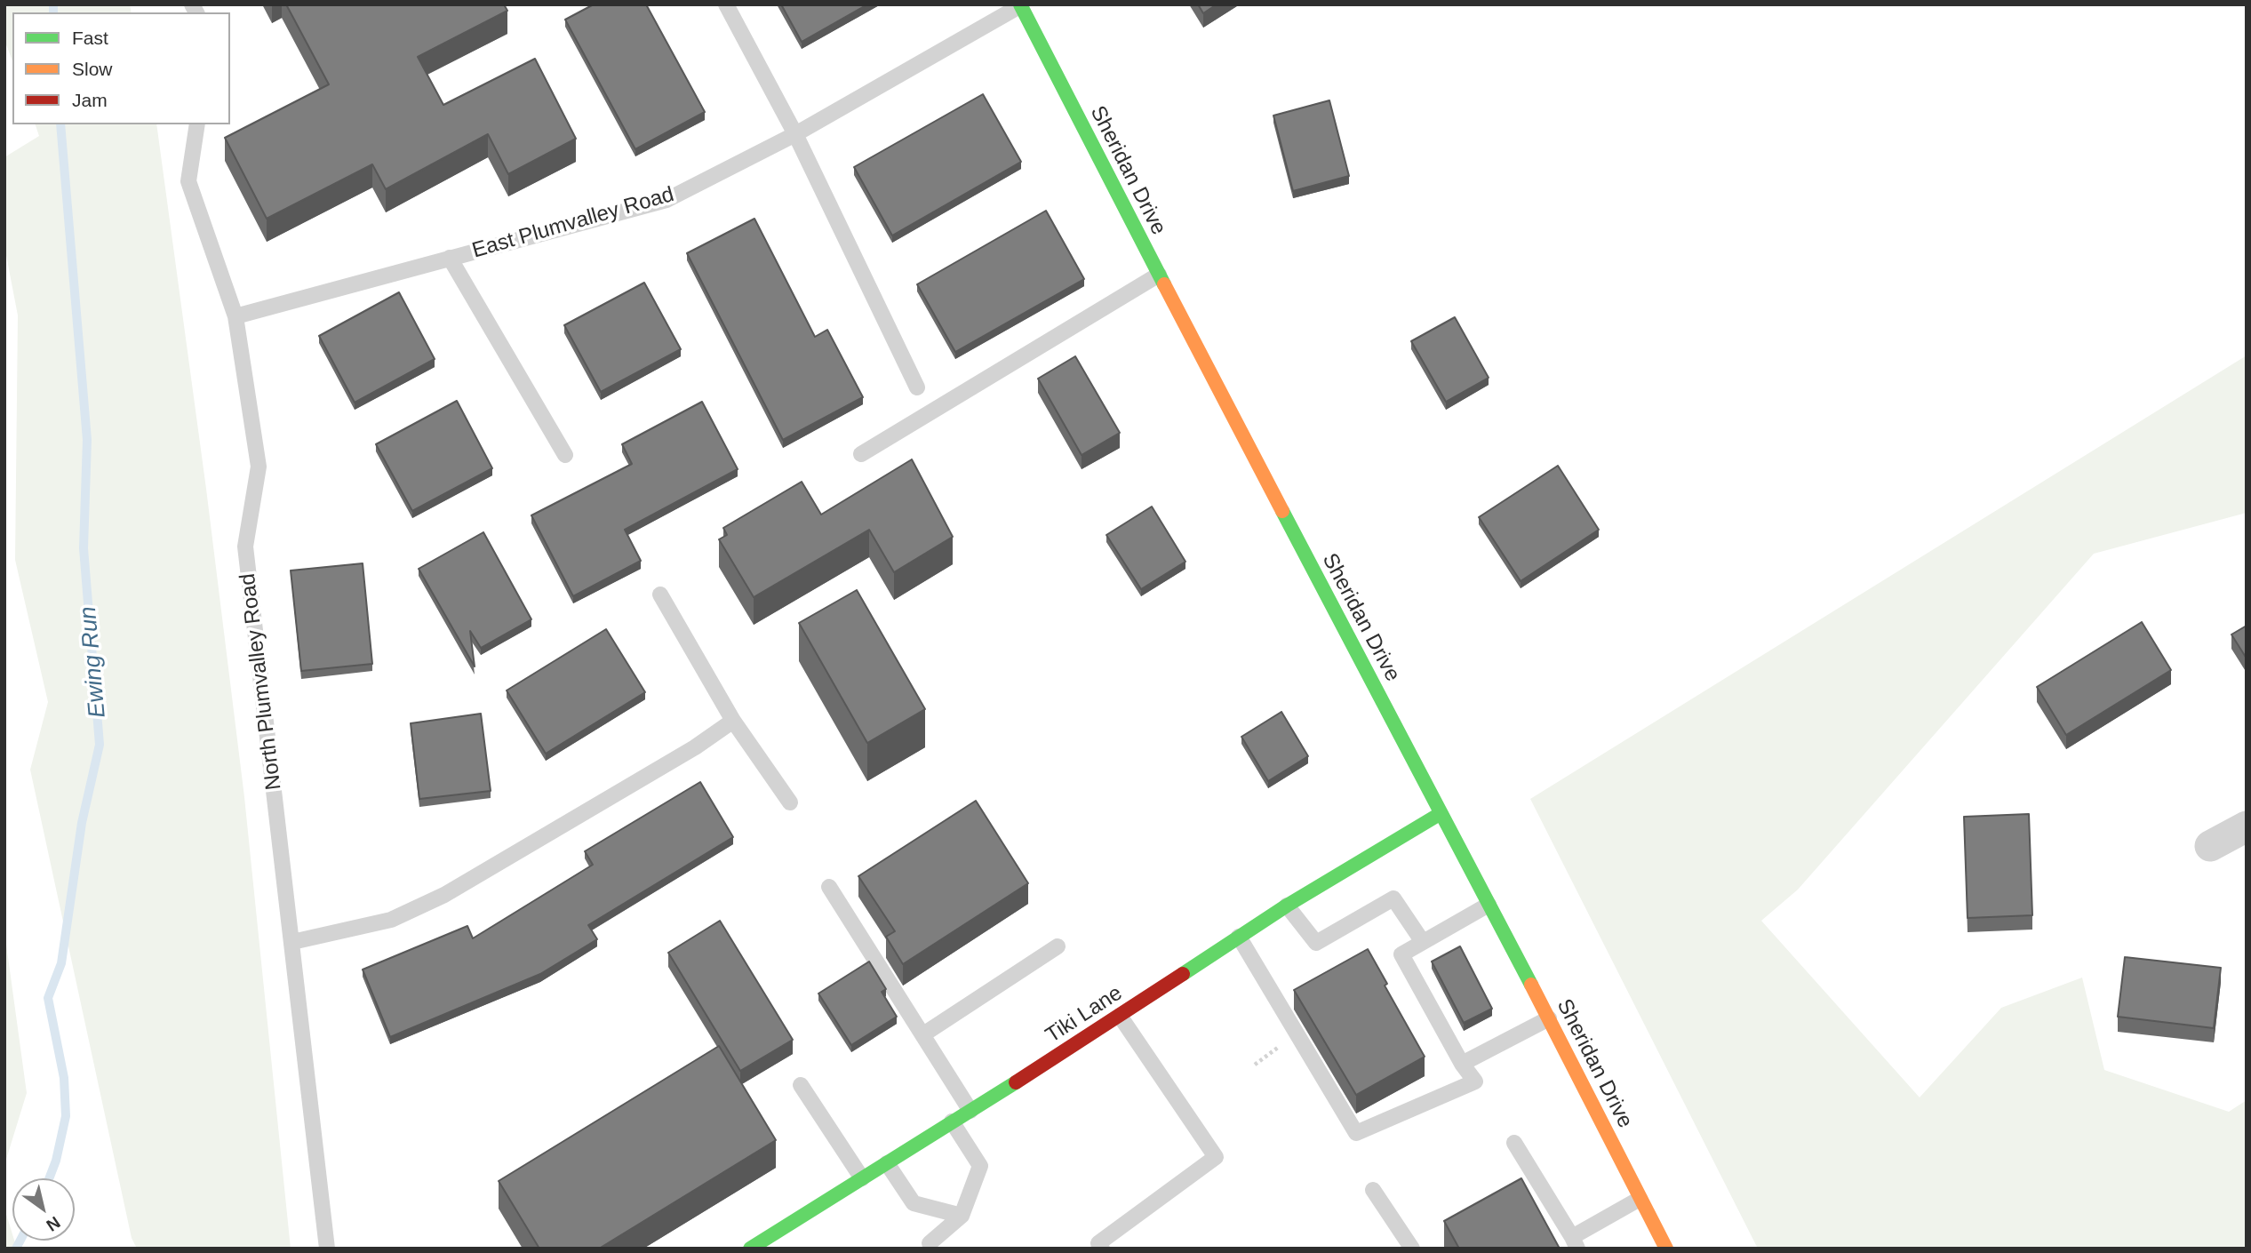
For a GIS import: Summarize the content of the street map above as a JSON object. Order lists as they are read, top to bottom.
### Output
{
  "streets": {
    "street": ["Sheridan Drive", "Tiki Lane"],
    "lane": ["East Plumvalley Road", "North Plumvalley Road"]
  },
  "crossings": [
    ["Sheridan Drive", "East Plumvalley Road"],
    ["Sheridan Drive", "Tiki Lane"],
    ["East Plumvalley Road", "North Plumvalley Road"]
  ],
  "water": ["Ewing Run"],
  "legend": ["Fast", "Slow", "Jam"],
  "north": "bottom right"
}
